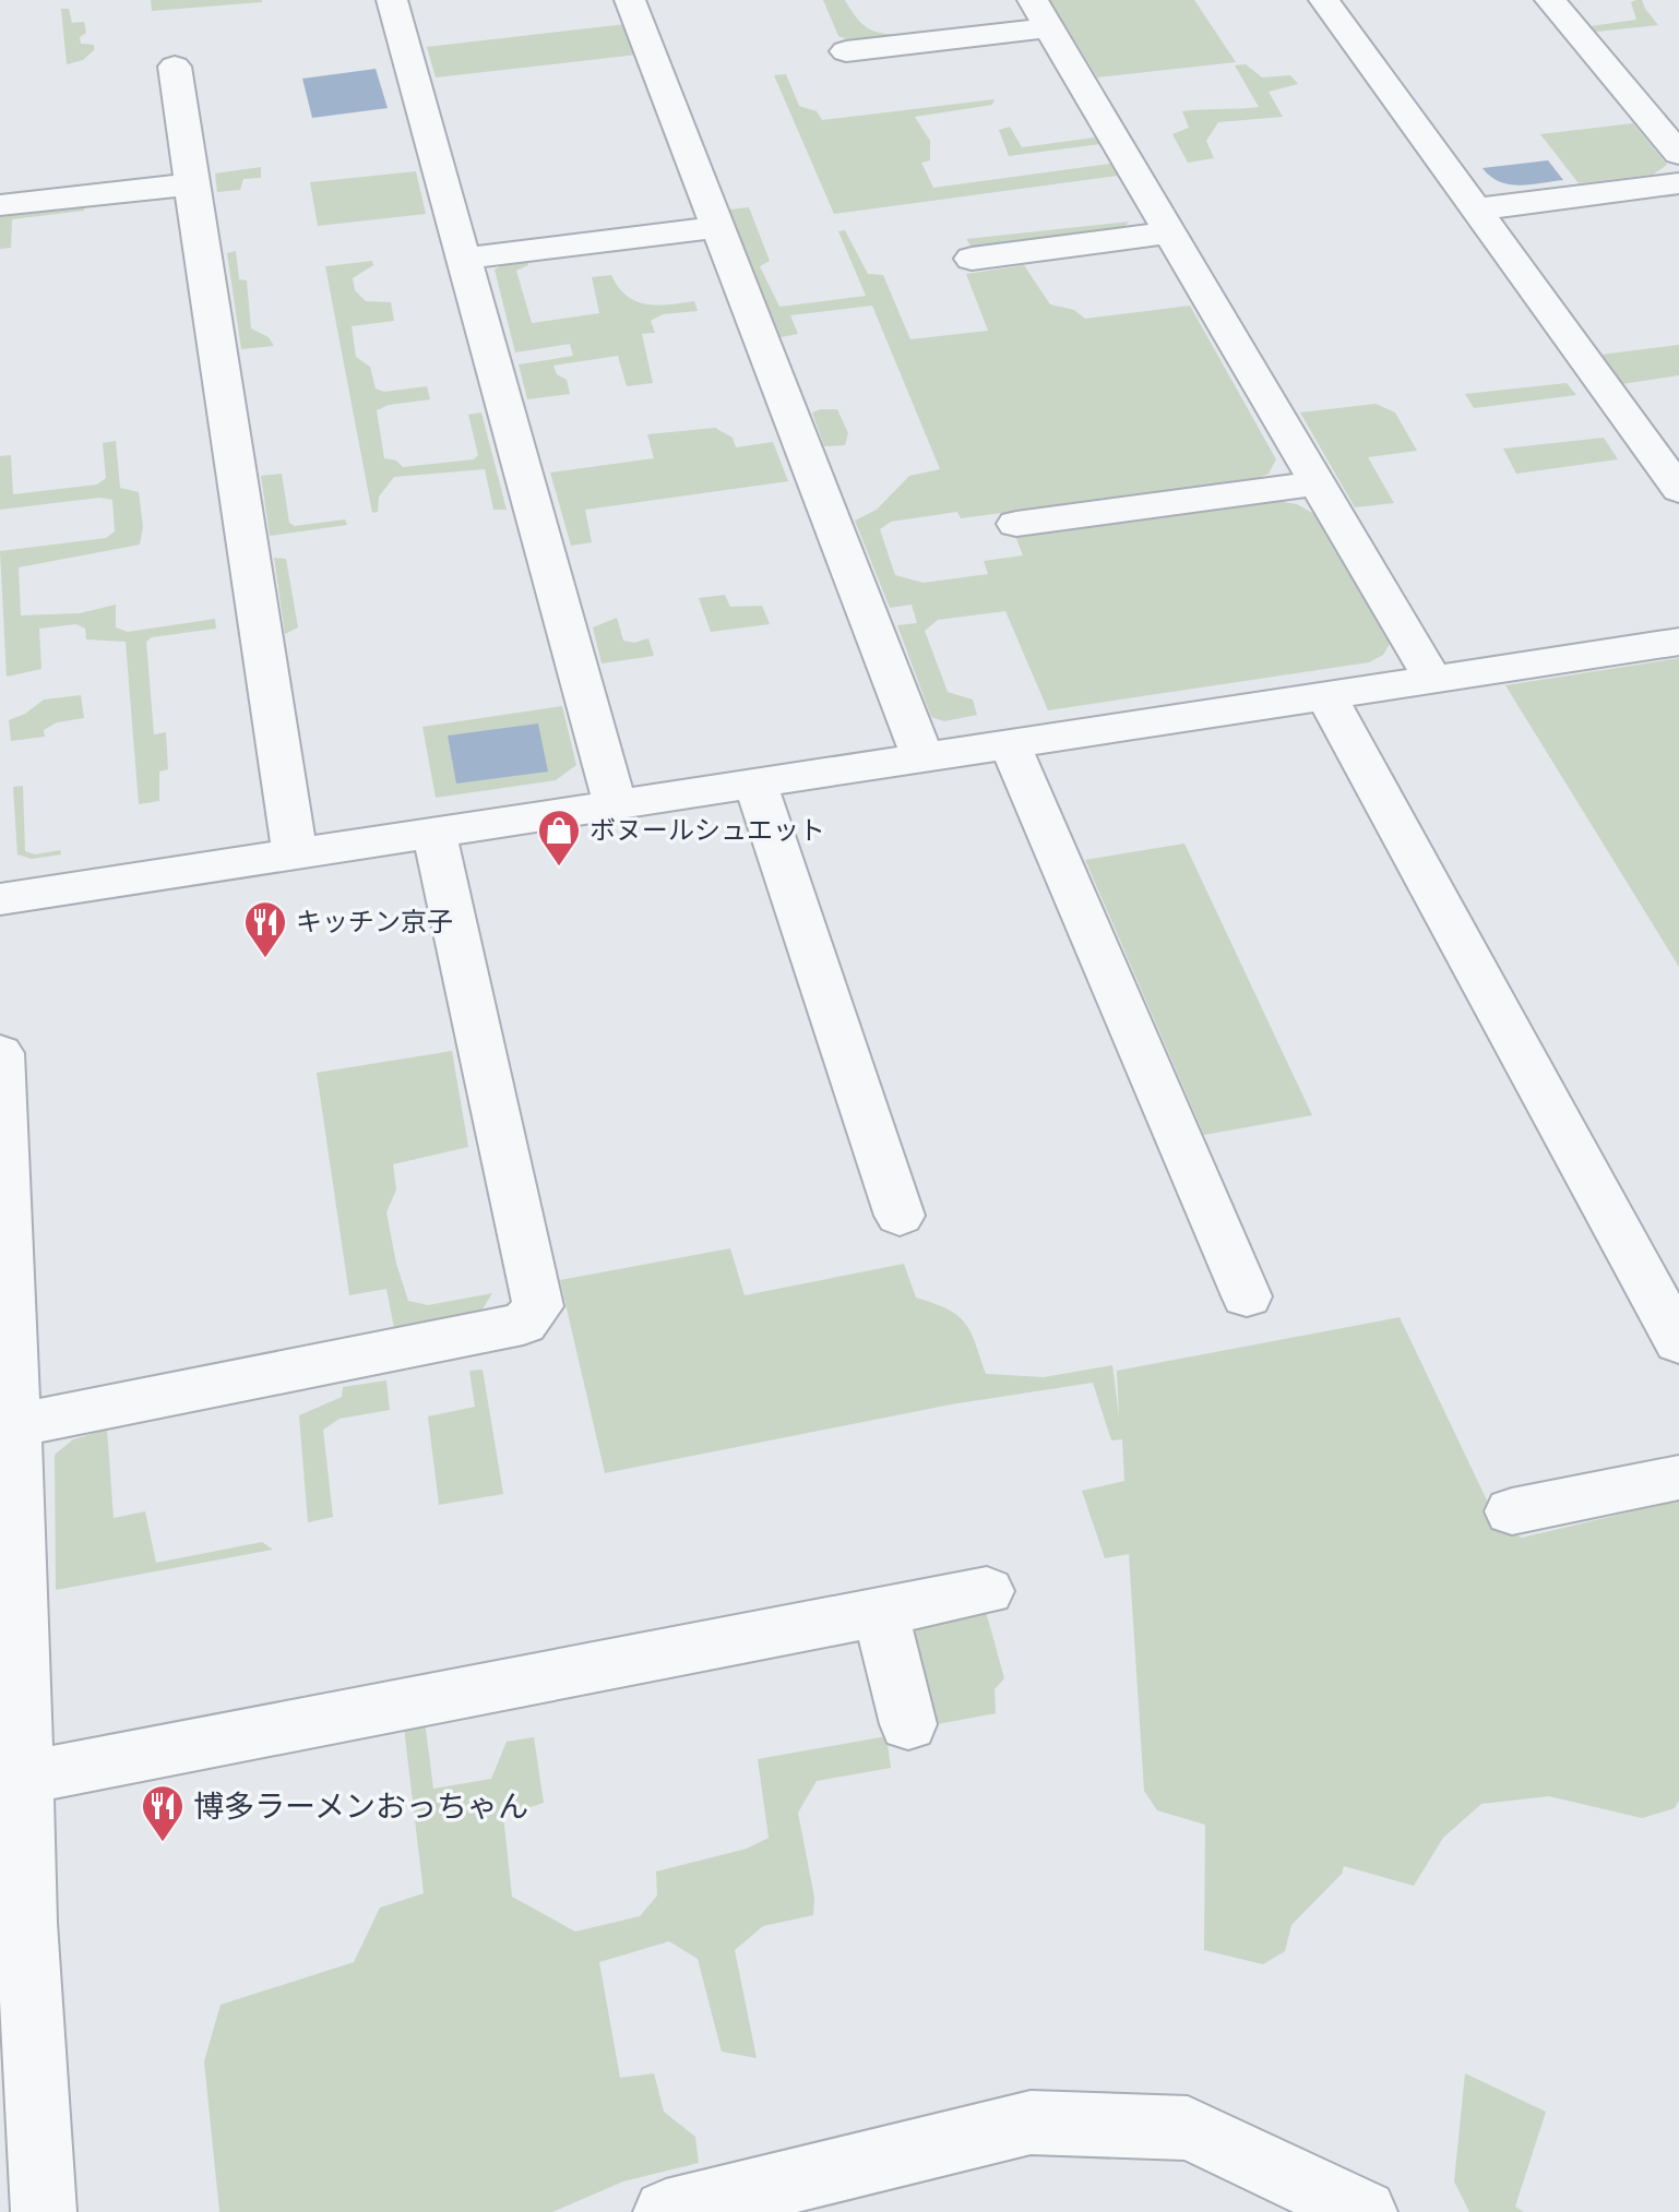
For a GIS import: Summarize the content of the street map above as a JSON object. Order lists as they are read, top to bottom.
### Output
{
  "places": {
    "shop": ["ボヌールシュエット"],
    "restaurant": ["キッチン京子", "博多ラーメンおっちゃん"]
  }
}
